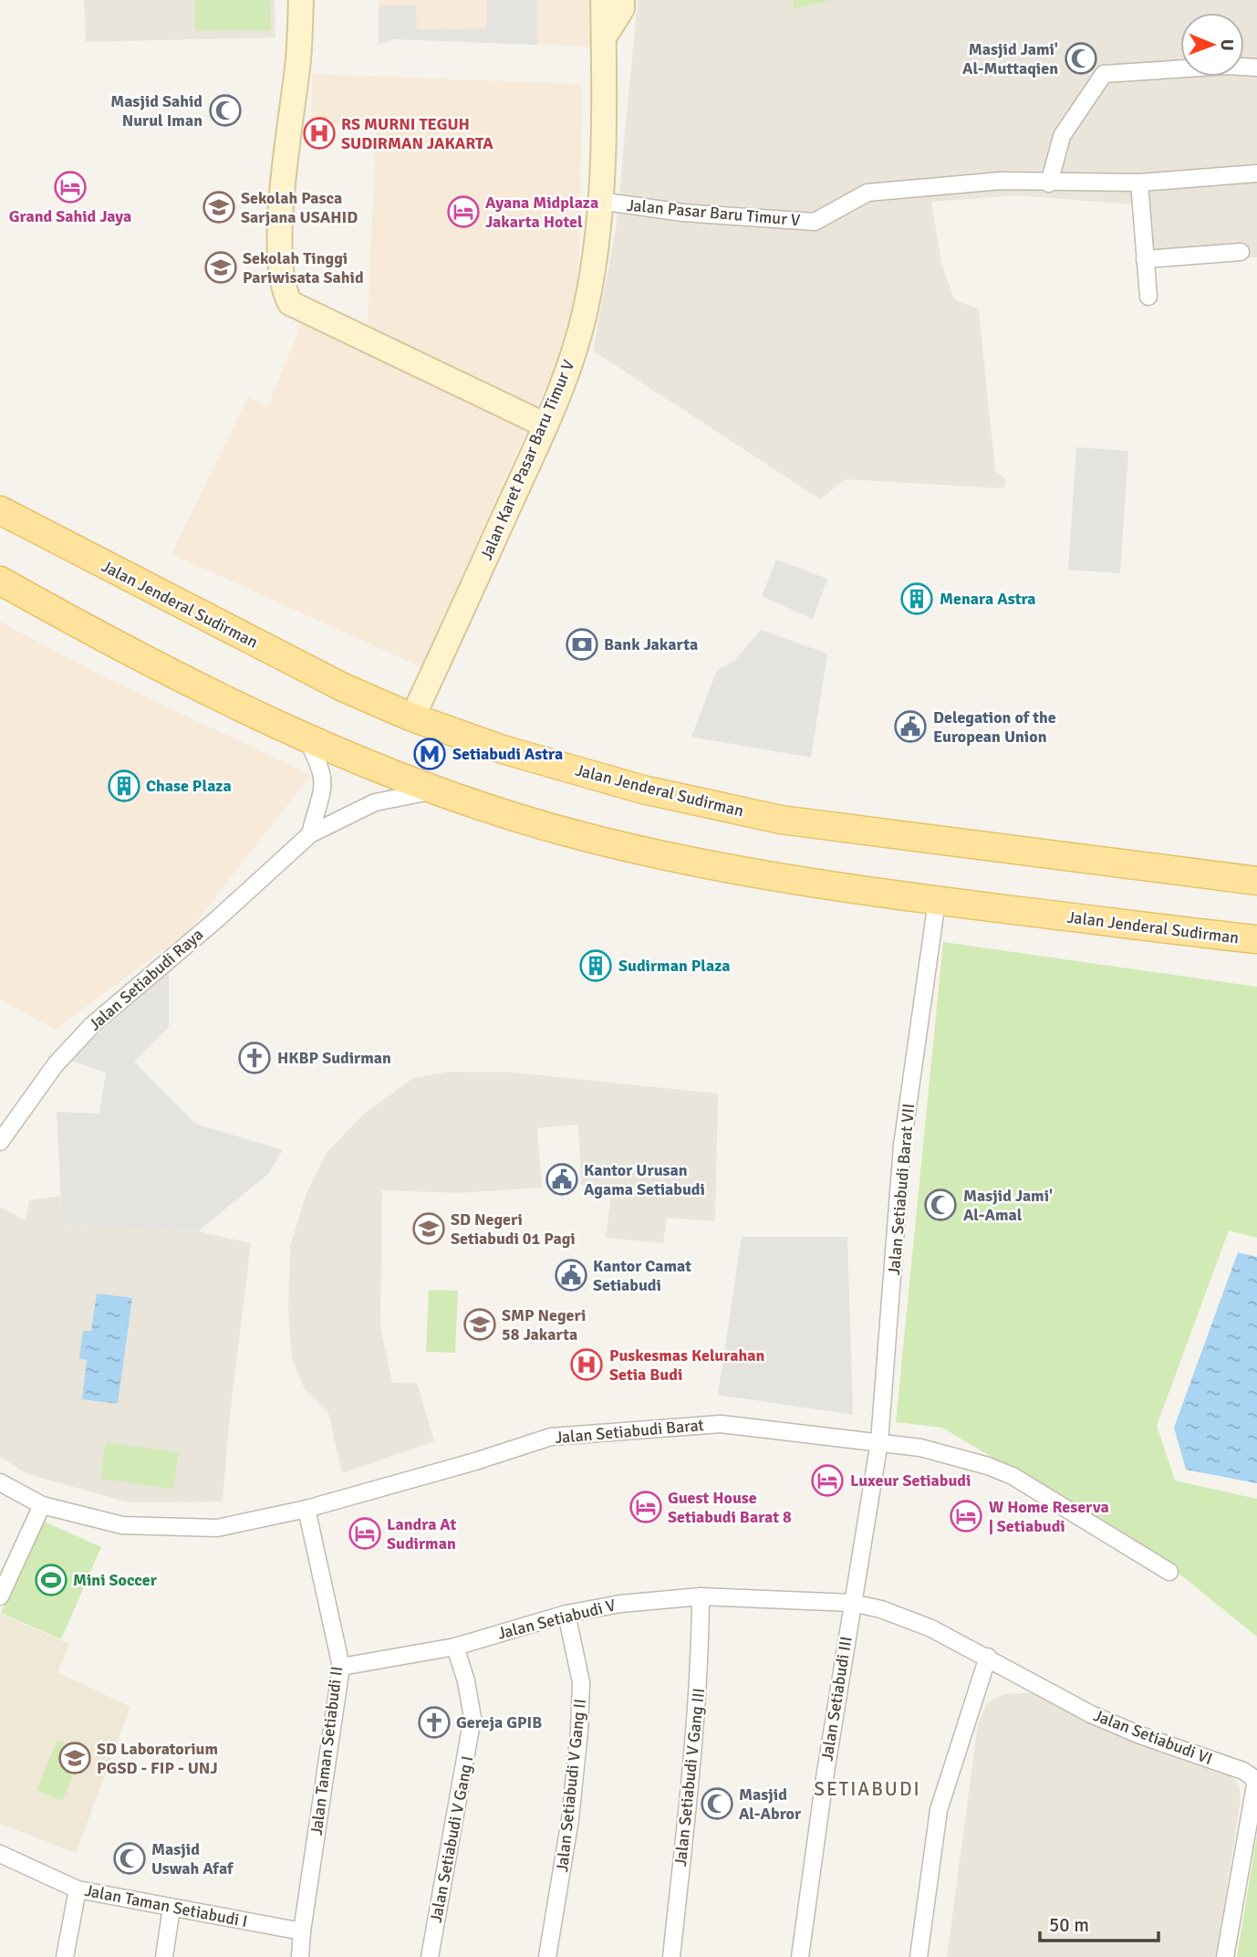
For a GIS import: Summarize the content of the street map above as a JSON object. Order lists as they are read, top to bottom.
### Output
{
  "streets": {
    "main road": ["Jalan Jenderal Sudirman"],
    "street": [
      "Jalan Pasar Baru Timur V",
      "Jalan Karet Pasar Baru Timur V",
      "Jalan Setiabudi Raya",
      "Jalan Setiabudi Barat VII",
      "Jalan Setiabudi Barat",
      "Jalan Setiabudi V",
      "Jalan Setiabudi III",
      "Jalan Setiabudi VI",
      "Jalan Taman Setiabudi II",
      "Jalan Setiabudi V Gang III",
      "Jalan Setiabudi V Gang II",
      "Jalan Setiabudi V Gang I",
      "Jalan Taman Setiabudi I"
    ]
  },
  "crossings": [
    ["Jalan Pasar Baru Timur V", "Jalan Karet Pasar Baru Timur V"],
    ["Jalan Karet Pasar Baru Timur V", "Jalan Jenderal Sudirman"],
    ["Jalan Jenderal Sudirman", "Jalan Setiabudi Raya"],
    ["Jalan Jenderal Sudirman", "Jalan Setiabudi Barat VII"],
    ["Jalan Setiabudi Barat VII", "Jalan Setiabudi Barat"],
    ["Jalan Setiabudi Barat VII", "Jalan Setiabudi III"],
    ["Jalan Setiabudi Barat", "Jalan Setiabudi III"],
    ["Jalan Setiabudi Barat", "Jalan Taman Setiabudi II"],
    ["Jalan Setiabudi V", "Jalan Setiabudi III"],
    ["Jalan Setiabudi V", "Jalan Setiabudi VI"],
    ["Jalan Setiabudi V", "Jalan Taman Setiabudi II"],
    ["Jalan Setiabudi V", "Jalan Setiabudi V Gang III"],
    ["Jalan Setiabudi V", "Jalan Setiabudi V Gang II"],
    ["Jalan Setiabudi V", "Jalan Setiabudi V Gang I"],
    ["Jalan Setiabudi III", "Jalan Setiabudi VI"],
    ["Jalan Taman Setiabudi II", "Jalan Taman Setiabudi I"]
  ],
  "districts": ["SETIABUDI"],
  "places": {
    "mosque": [
      "Masjid Jami' Al-Muttaqien",
      "Masjid Sahid Nurul Iman",
      "Masjid Jami' Al-Amal",
      "Masjid Al-Abror",
      "Masjid Uswah Afaf"
    ],
    "hospital": ["RS MURNI TEGUH SUDIRMAN JAKARTA", "Puskesmas Kelurahan Setia Budi"],
    "hotel": [
      "Grand Sahid Jaya",
      "Ayana Midplaza Jakarta Hotel",
      "Luxeur Setiabudi",
      "Guest House Setiabudi Barat 8",
      "W Home Reserva | Setiabudi",
      "Landra At Sudirman"
    ],
    "school or university": [
      "Sekolah Pasca Sarjana USAHID",
      "Sekolah Tinggi Pariwisata Sahid",
      "SD Negeri Setiabudi 01 Pagi",
      "SMP Negeri 58 Jakarta",
      "SD Laboratorium PGSD - FIP - UNJ"
    ],
    "building": ["Menara Astra", "Chase Plaza", "Sudirman Plaza"],
    "bank": ["Bank Jakarta"],
    "public building": ["Delegation of the European Union", "Kantor Urusan Agama Setiabudi", "Kantor Camat Setiabudi"],
    "metro station": ["Setiabudi Astra"],
    "church": ["HKBP Sudirman", "Gereja GPIB"],
    "sports": ["Mini Soccer"]
  },
  "scale_bar": "50 m",
  "north": "right"
}
